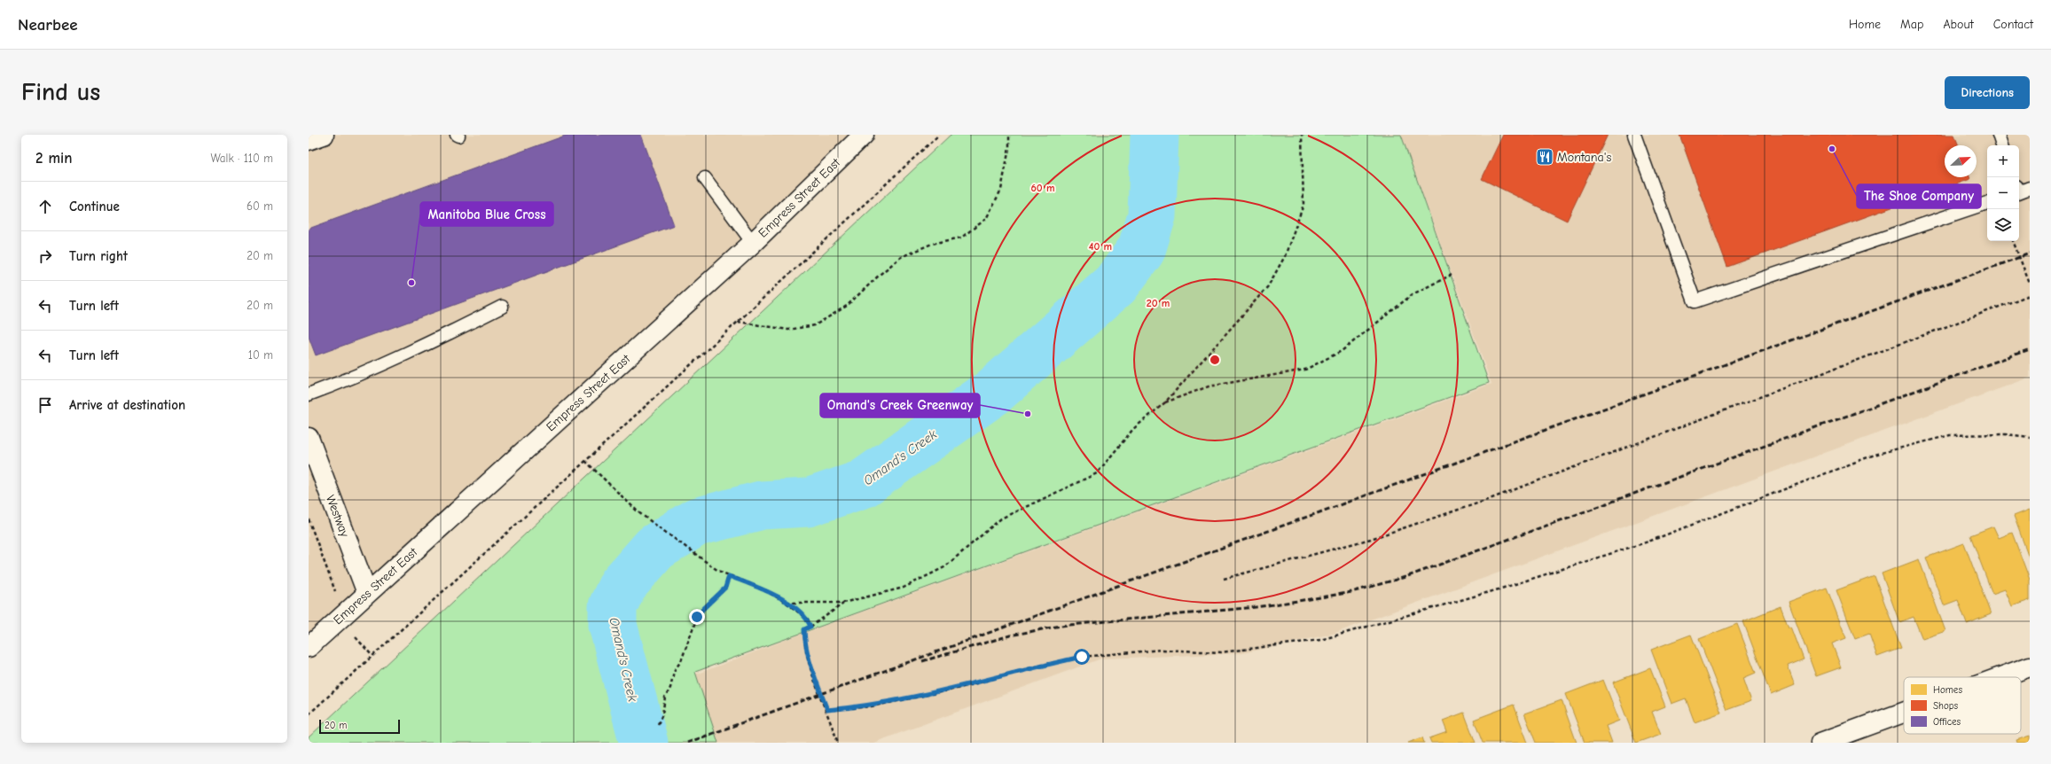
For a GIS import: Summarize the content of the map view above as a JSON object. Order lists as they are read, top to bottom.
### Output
{
  "streets": {
    "main road": ["Empress Street East", "Westway"]
  },
  "crossings": [
    ["Empress Street East", "Westway"]
  ],
  "water": ["Omand's Creek"],
  "places": {
    "other": ["The Shoe Company", "Manitoba Blue Cross", "Omand's Creek Greenway"],
    "restaurant": ["Montana's"]
  },
  "legend": ["Homes", "Shops", "Offices"],
  "scale_bar": "20 m",
  "north": "top right",
  "page": {
    "header": "Nearbee",
    "nav": [
      "Home",
      "Map",
      "About",
      "Contact"
    ],
    "buttons": "Directions",
    "title": "Find us",
    "heading": ["2 min", "Walk · 110 m"],
    "map_buttons": ["+", "−"],
    "list": [
      ["Continue", "60 m"],
      ["Turn right", "20 m"],
      ["Turn left", "20 m"],
      ["Turn left", "10 m"],
      "Arrive at destination"
    ],
    "scale": "20 m"
  },
  "rings": ["60 m", "40 m", "20 m"]
}
